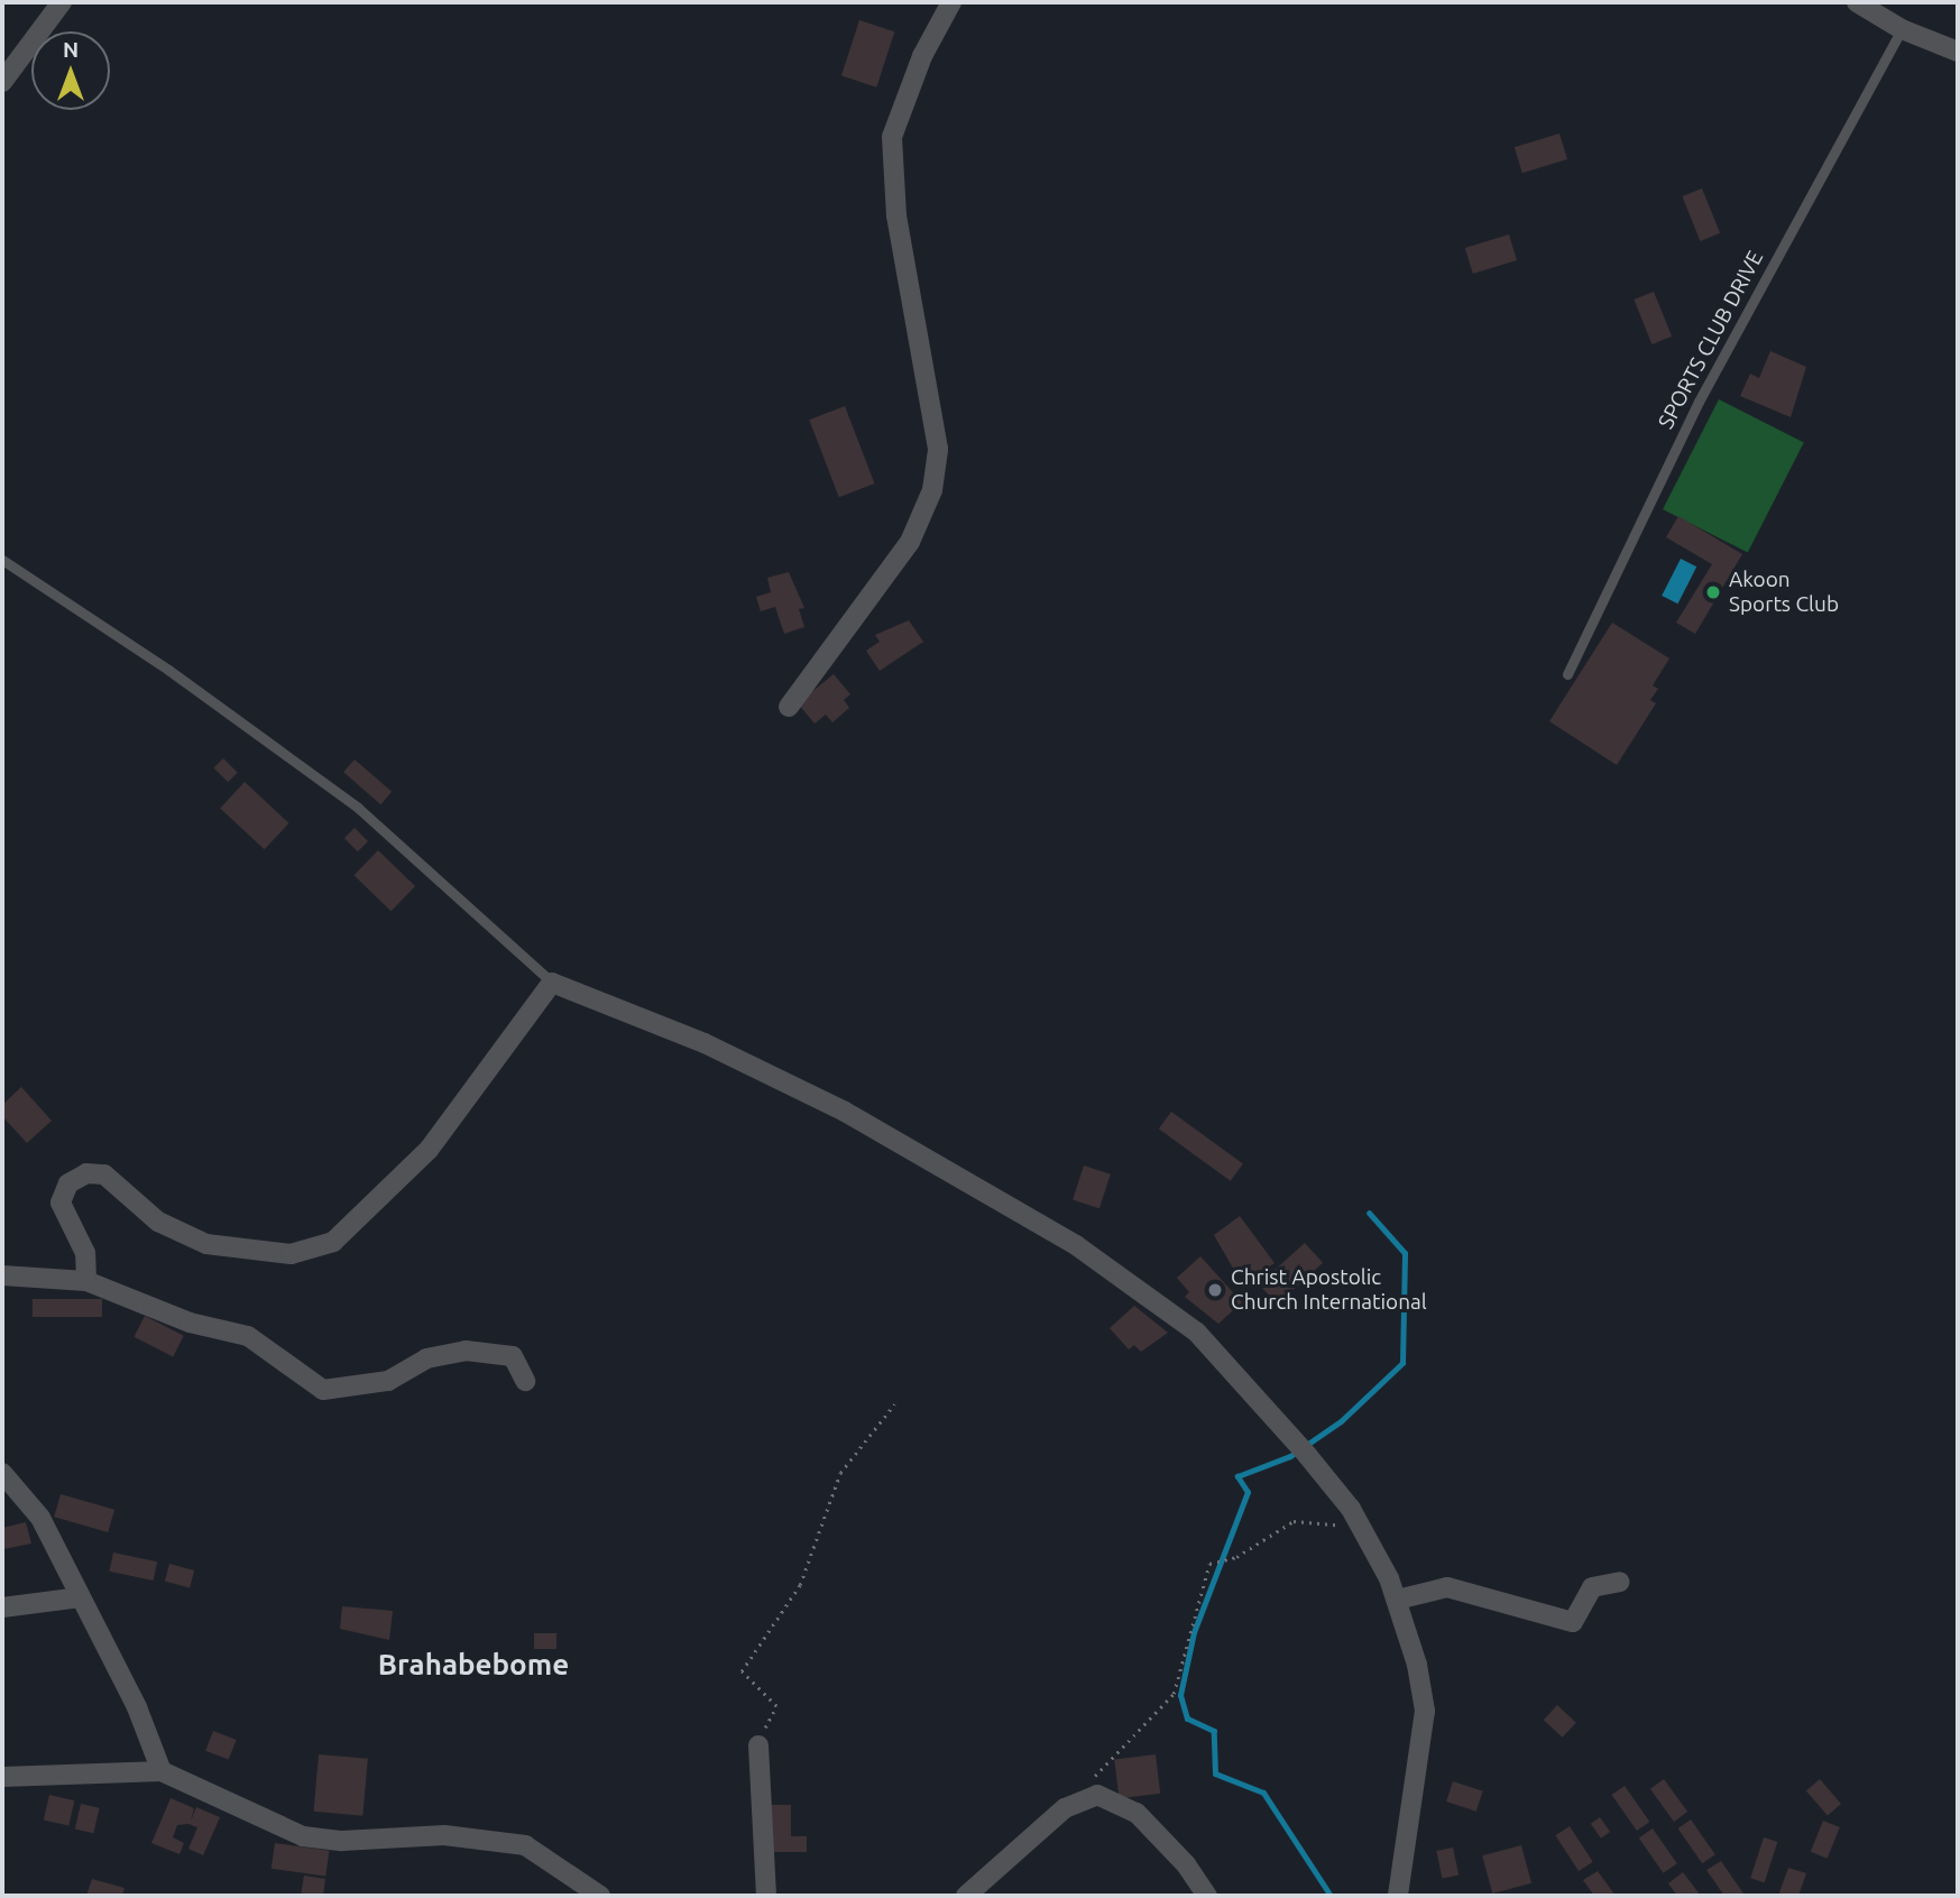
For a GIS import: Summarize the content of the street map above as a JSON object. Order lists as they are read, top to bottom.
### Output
{
  "streets": {
    "lane": ["SPORTS CLUB DRIVE"]
  },
  "districts": ["Brahabebome"],
  "places": ["Akoon Sports Club", "Christ Apostolic Church International"],
  "north": "top"
}
